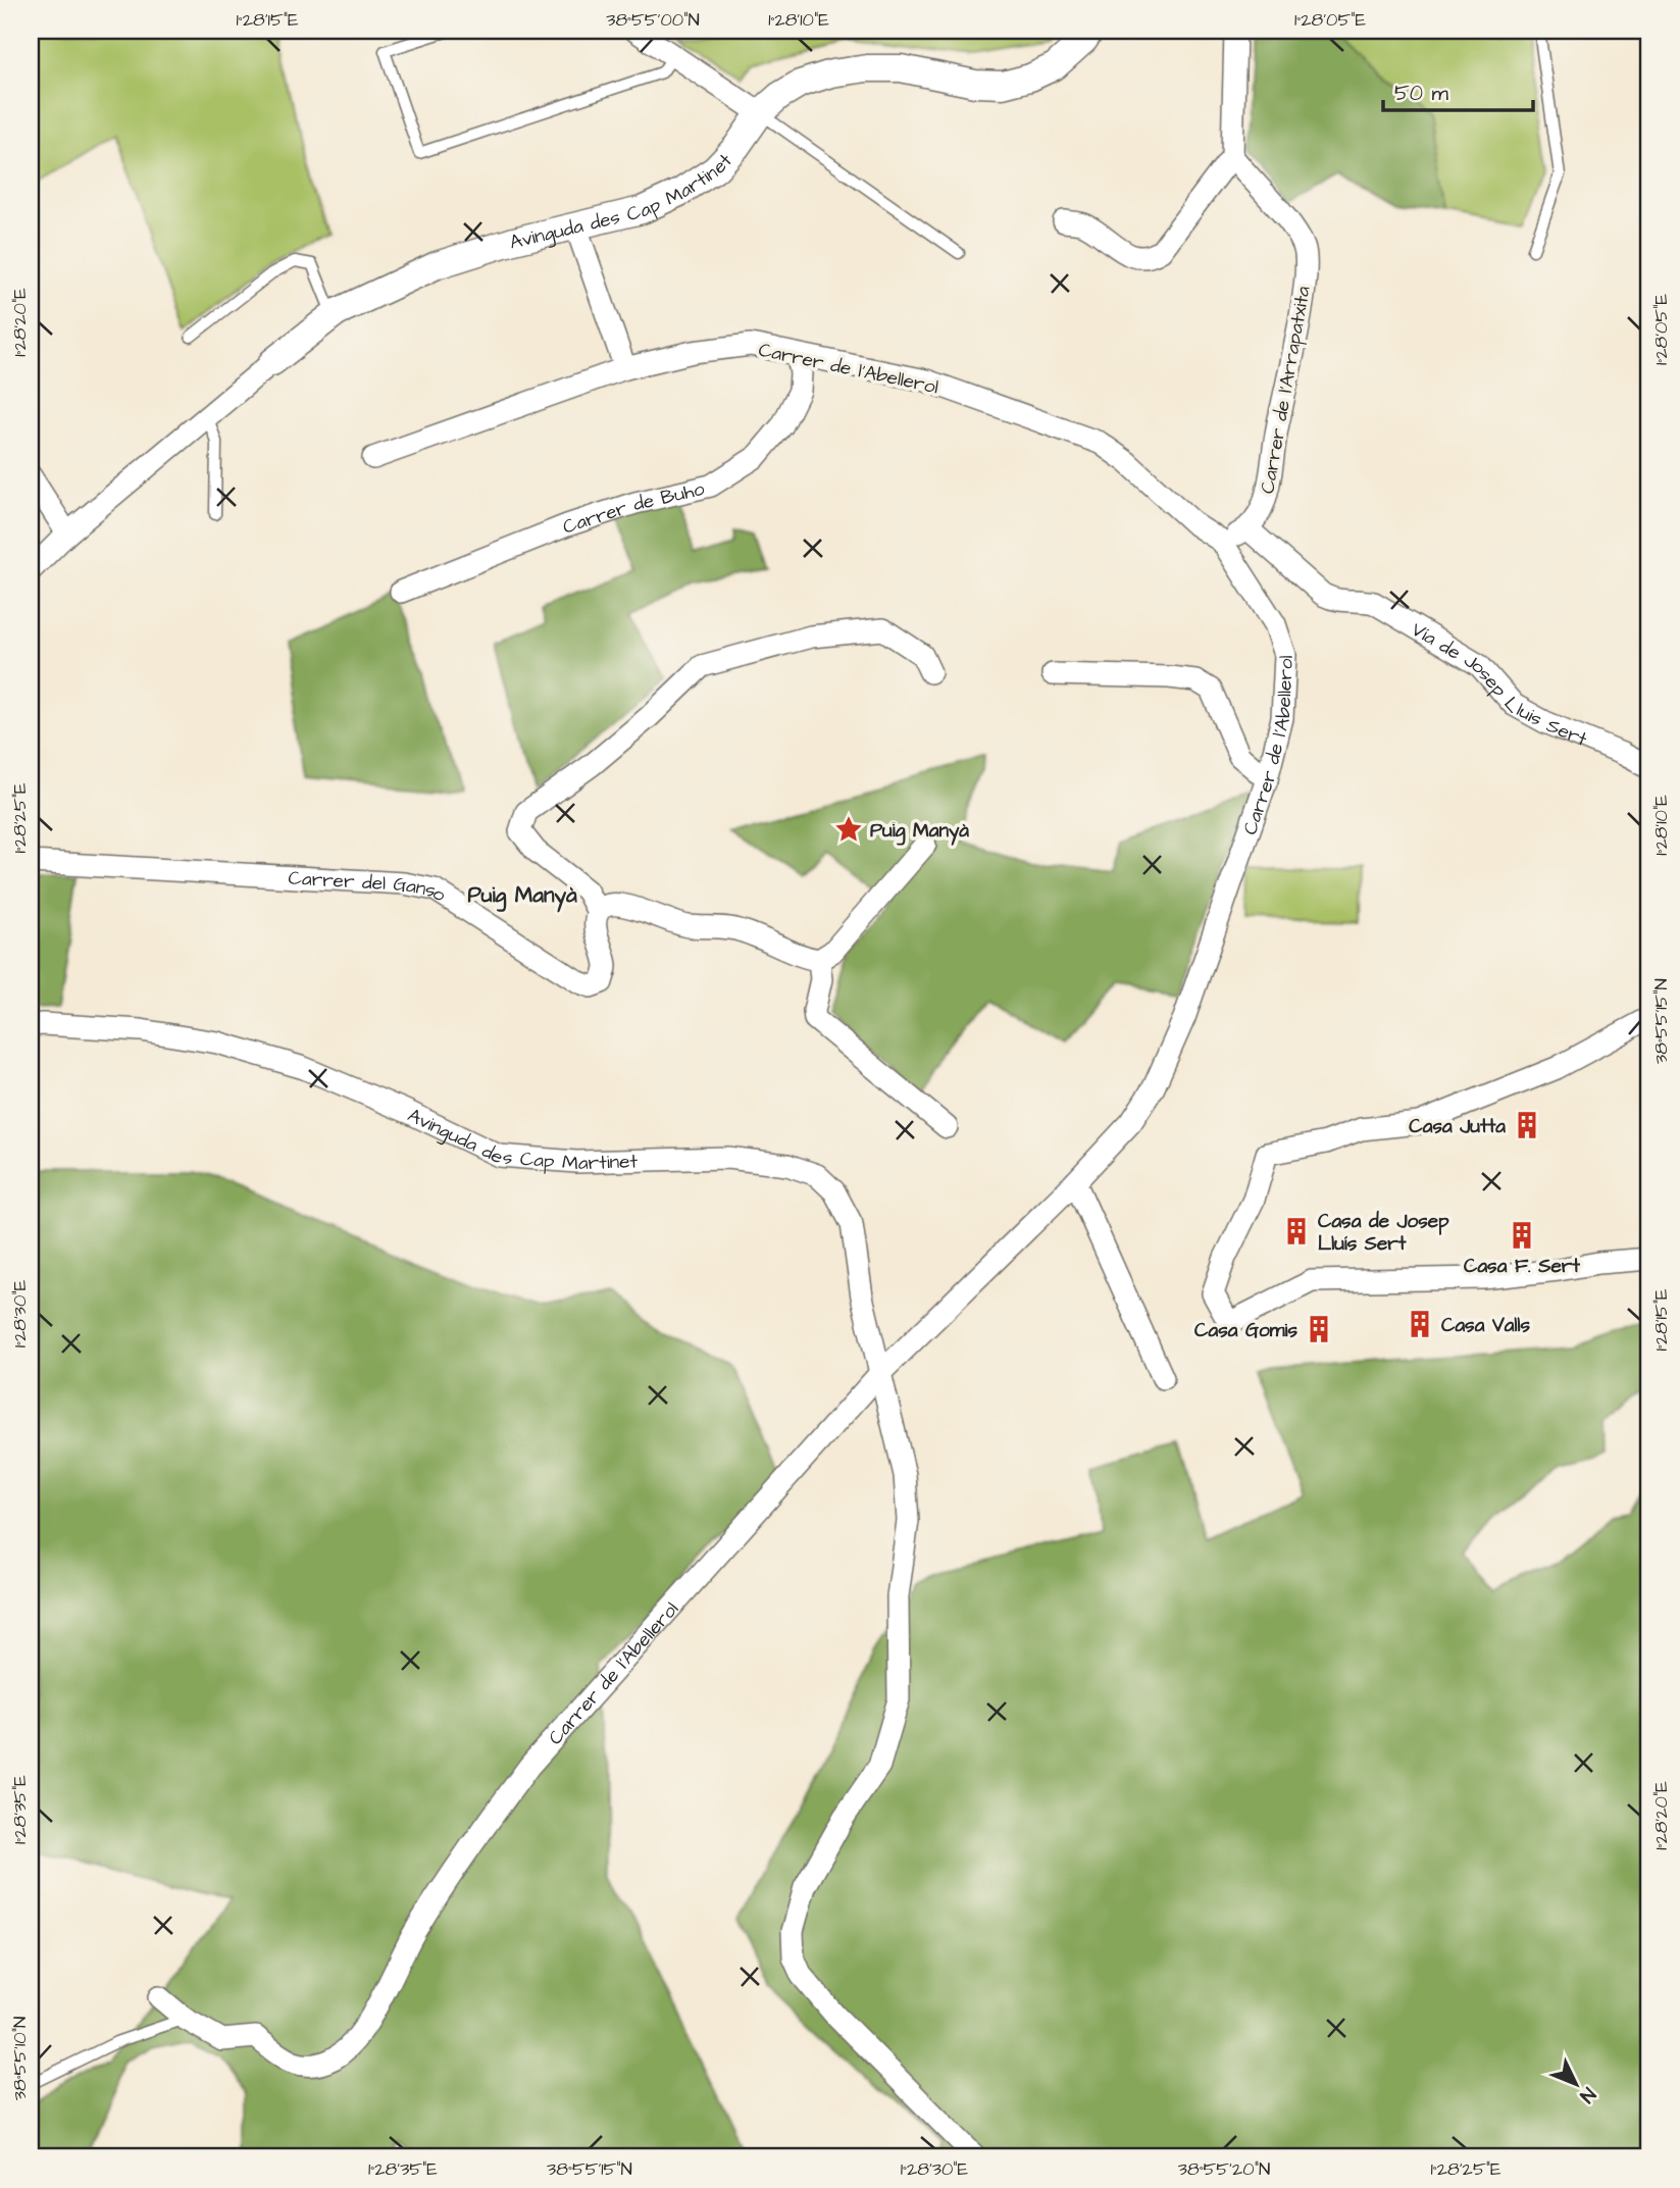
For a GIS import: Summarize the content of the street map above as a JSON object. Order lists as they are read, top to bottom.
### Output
{
  "streets": {
    "street": [
      "Avinguda des Cap Martinet",
      "Carrer de l'Abellerol",
      "Carrer de l'Arrapatxita",
      "Carrer de Buho",
      "Vía de Josep Lluis Sert",
      "Carrer del Ganso"
    ]
  },
  "crossings": [
    ["Avinguda des Cap Martinet", "Carrer de l'Abellerol"],
    ["Carrer de l'Abellerol", "Carrer de Buho"],
    ["Carrer de l'Arrapatxita", "Vía de Josep Lluis Sert"]
  ],
  "districts": ["Puig Manyà"],
  "places": {
    "place": ["Puig Manyà"],
    "building": [
      "Casa Jutta",
      "Casa de Josep Lluís Sert",
      "Casa F. Sert",
      "Casa Valls",
      "Casa Gomis"
    ]
  },
  "scale_bar": "50 m",
  "north": "bottom right",
  "coordinates": [
    "1°28'15\"E",
    "38°55'00\"N",
    "1°28'10\"E",
    "1°28'05\"E",
    "1°28'20\"E",
    "1°28'25\"E",
    "38°55'15\"N",
    "1°28'30\"E",
    "1°28'35\"E",
    "38°55'10\"N",
    "38°55'20\"N"
  ]
}
